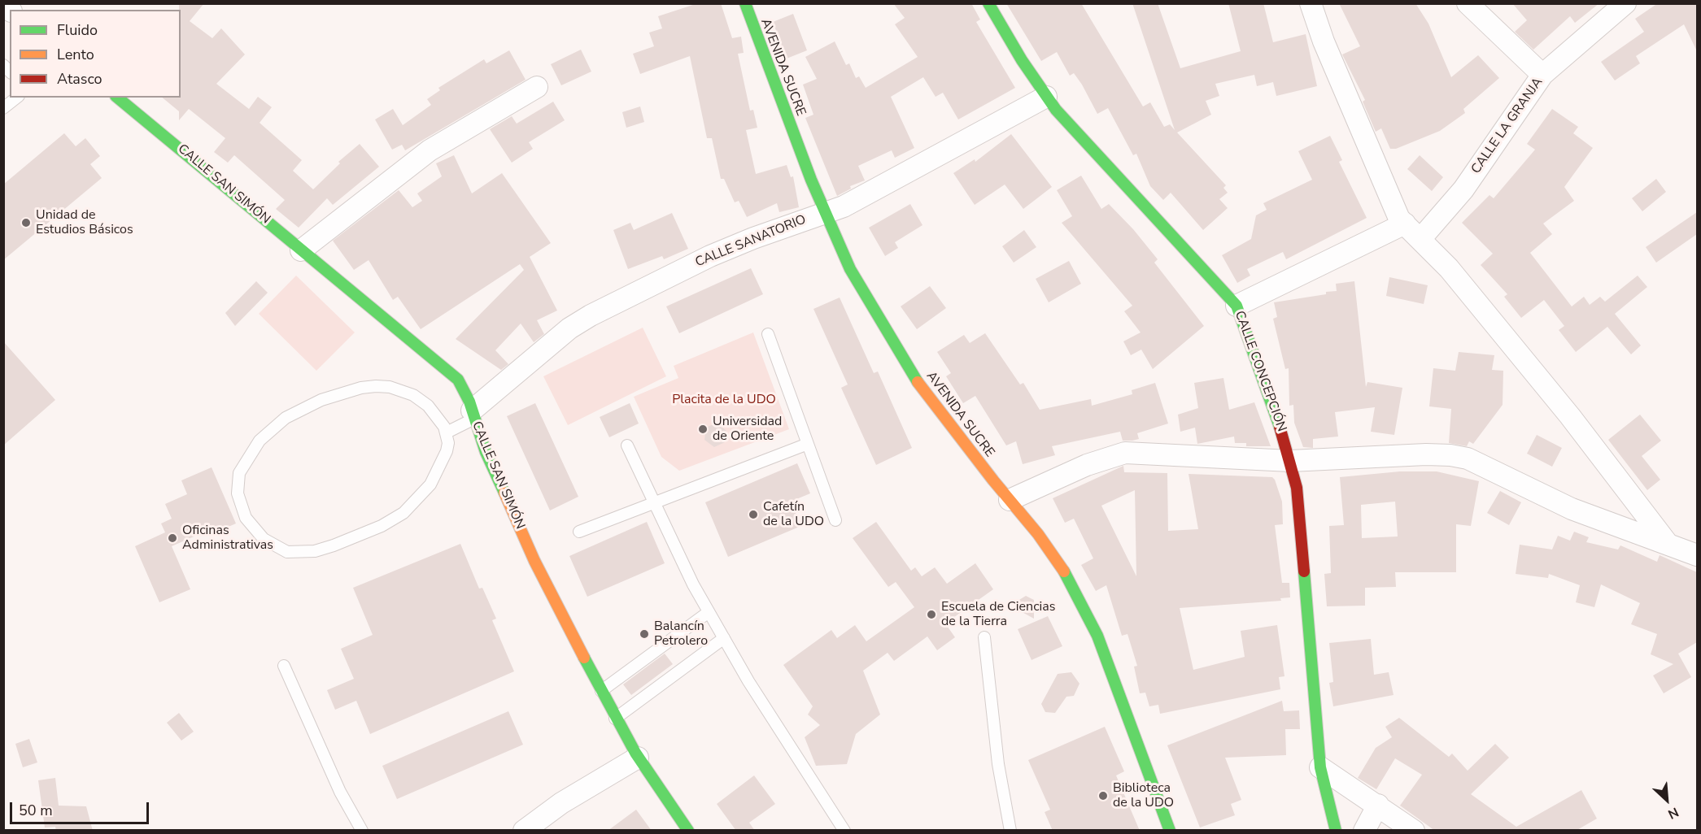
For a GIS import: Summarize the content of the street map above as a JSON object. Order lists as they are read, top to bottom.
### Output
{
  "streets": {
    "street": [
      "AVENIDA SUCRE",
      "CALLE LA GRANJA",
      "CALLE SAN SIMÓN",
      "CALLE SANATORIO",
      "CALLE CONCEPCIÓN"
    ]
  },
  "crossings": [
    ["AVENIDA SUCRE", "CALLE SANATORIO"],
    ["CALLE SAN SIMÓN", "CALLE SANATORIO"],
    ["CALLE SANATORIO", "CALLE CONCEPCIÓN"]
  ],
  "parks": ["Placita de la UDO"],
  "places": [
    "Unidad de Estudios Básicos",
    "Universidad de Oriente",
    "Cafetín de la UDO",
    "Oficinas Administrativas",
    "Escuela de Ciencias de la Tierra",
    "Balancín Petrolero",
    "Biblioteca de la UDO"
  ],
  "legend": ["Fluido", "Lento", "Atasco"],
  "scale_bar": "50 m",
  "north": "bottom right"
}
